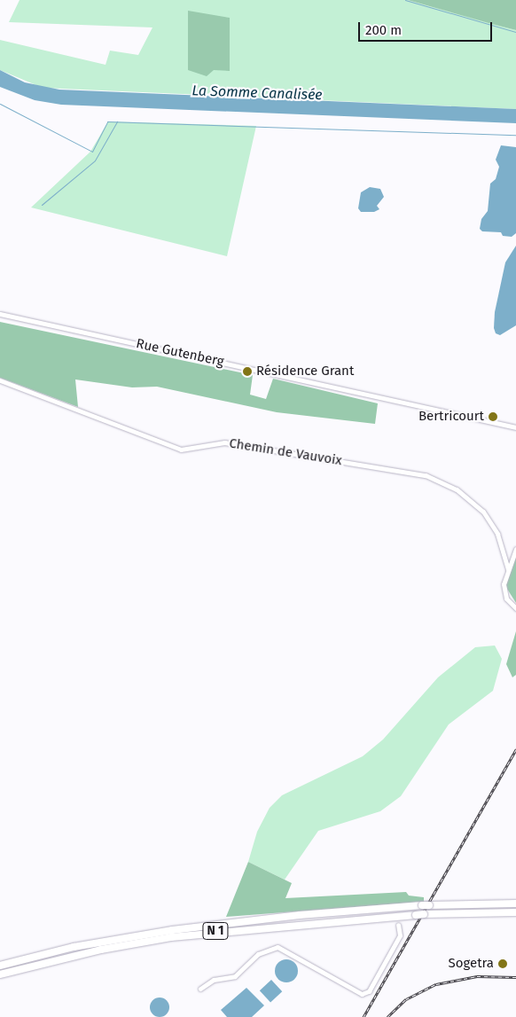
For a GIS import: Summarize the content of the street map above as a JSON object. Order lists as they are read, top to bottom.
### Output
{
  "streets": {
    "highway": ["N 1"],
    "street": ["Rue Gutenberg", "Chemin de Vauvoix"]
  },
  "water": ["La Somme Canalisée"],
  "places": ["Résidence Grant", "Bertricourt", "Sogetra"],
  "scale_bar": "200 m"
}
